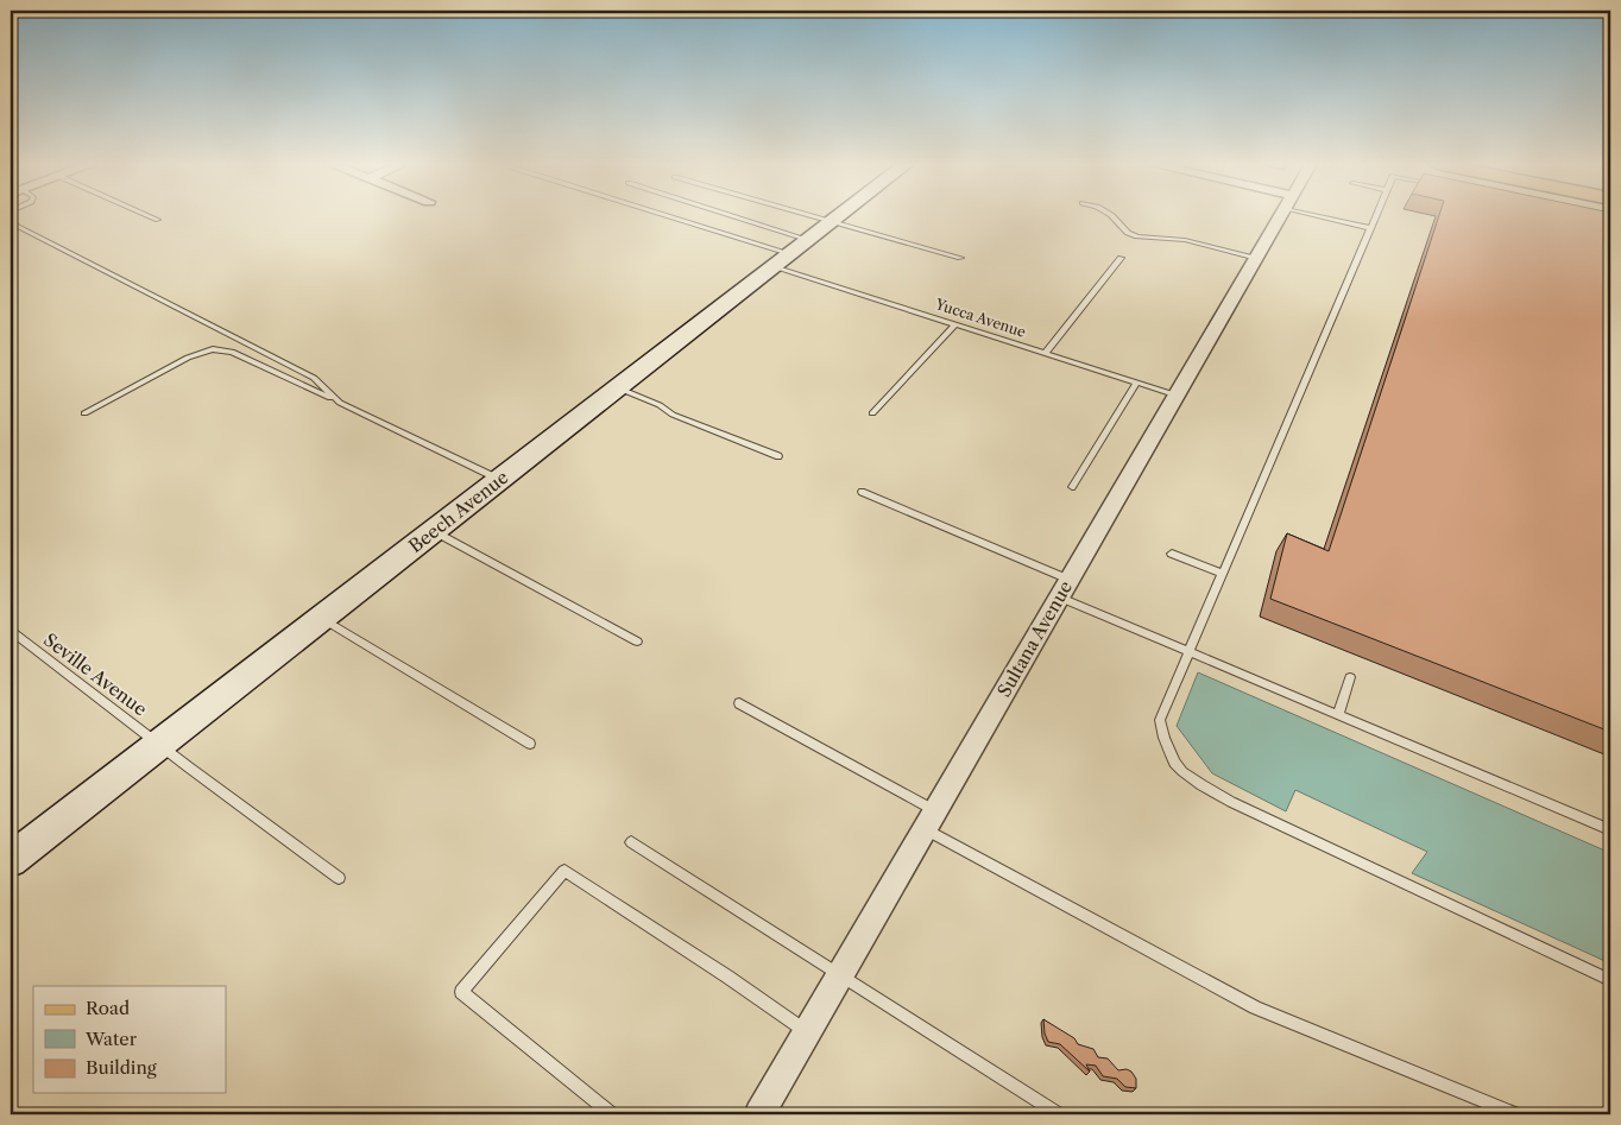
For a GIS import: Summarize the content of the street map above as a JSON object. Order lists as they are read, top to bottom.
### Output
{
  "streets": {
    "main road": ["Beech Avenue"],
    "street": ["Sultana Avenue"],
    "lane": ["Yucca Avenue", "Seville Avenue"]
  },
  "crossings": [
    ["Yucca Avenue", "Beech Avenue"],
    ["Yucca Avenue", "Sultana Avenue"],
    ["Beech Avenue", "Seville Avenue"]
  ],
  "legend": ["Road", "Water", "Building"]
}
